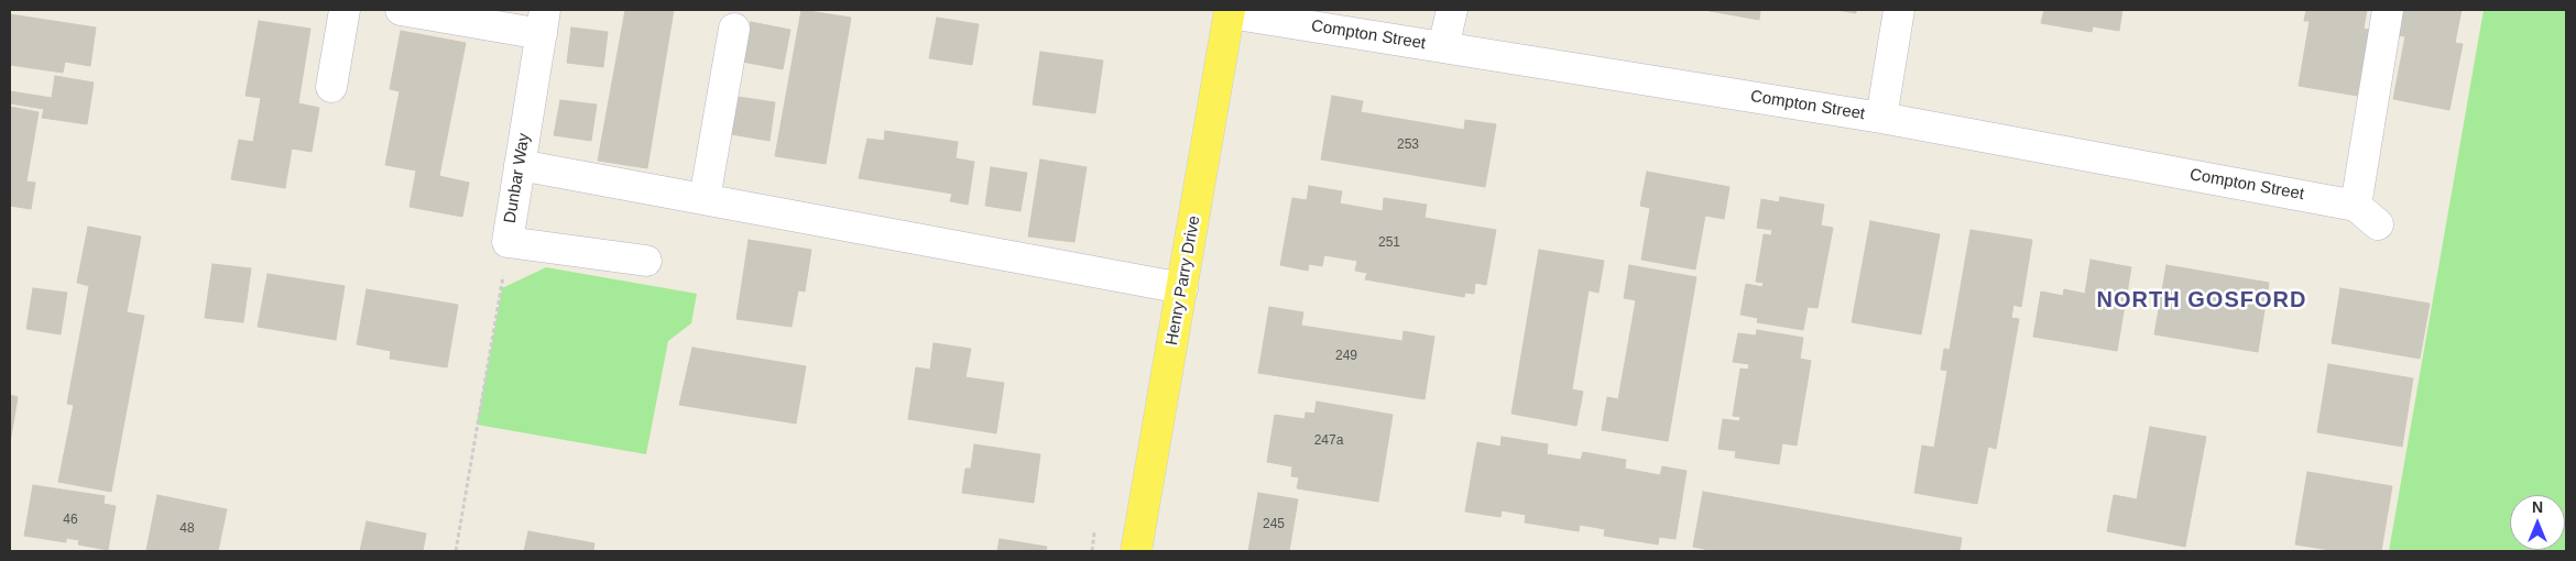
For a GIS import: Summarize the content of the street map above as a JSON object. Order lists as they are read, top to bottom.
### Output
{
  "streets": {
    "main road": ["Henry Parry Drive"],
    "street": ["Compton Street", "Dunbar Way"]
  },
  "crossings": [
    ["Compton Street", "Henry Parry Drive"]
  ],
  "districts": ["NORTH GOSFORD"],
  "house_numbers": [
    "253",
    "251",
    "249",
    "247a",
    "46",
    "245",
    "48"
  ],
  "north": "top"
}
